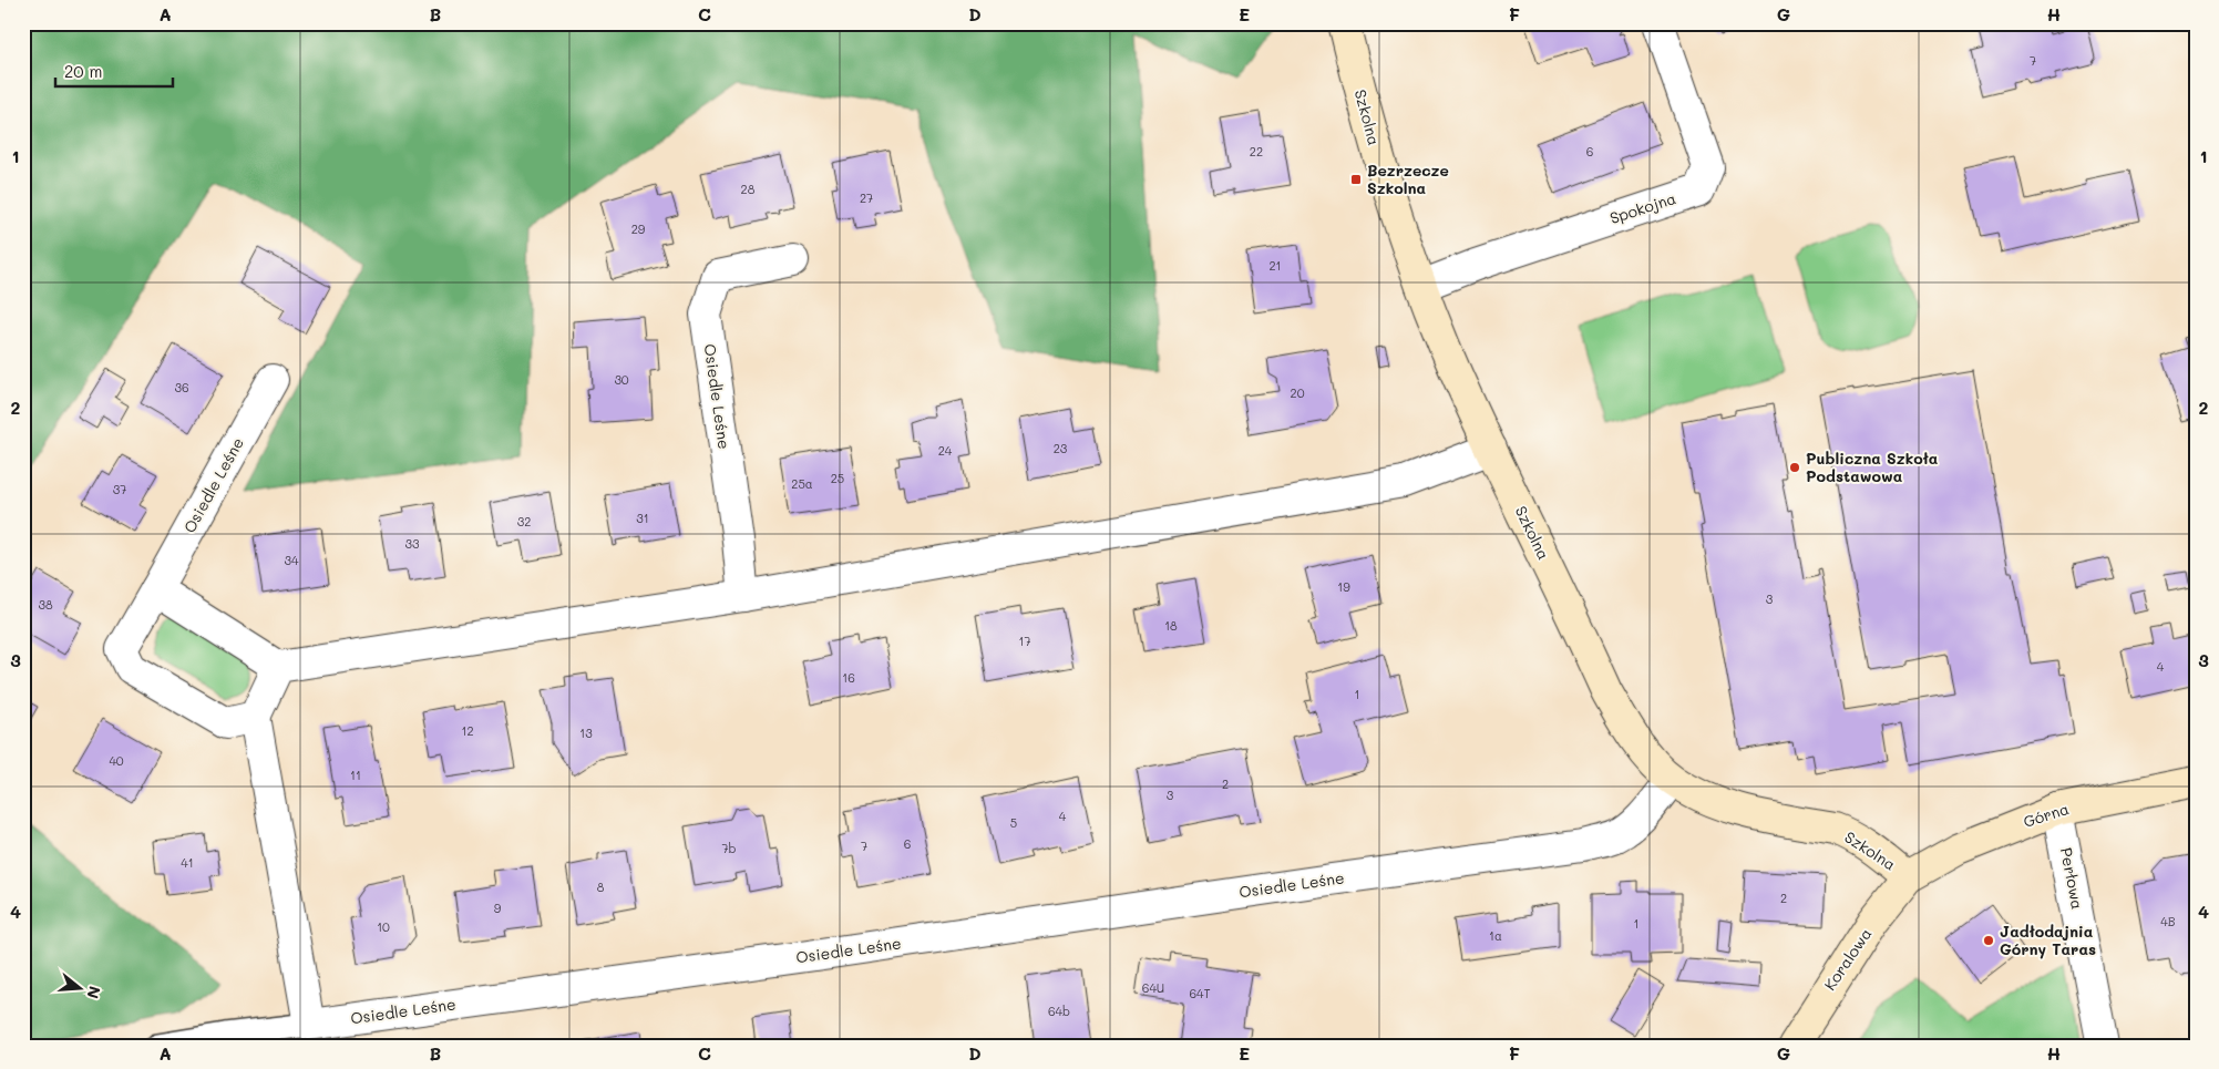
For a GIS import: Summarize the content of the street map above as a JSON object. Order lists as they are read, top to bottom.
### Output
{
  "streets": {
    "street": [
      "Szkolna",
      "Spokojna",
      "Osiedle Leśne",
      "Górna",
      "Perłowa",
      "Koralowa"
    ]
  },
  "crossings": [
    ["Szkolna", "Spokojna"],
    ["Szkolna", "Osiedle Leśne"],
    ["Szkolna", "Górna"],
    ["Szkolna", "Koralowa"],
    ["Górna", "Perłowa"],
    ["Górna", "Koralowa"]
  ],
  "places": {
    "transit": ["Bezrzecze Szkolna"],
    "other": ["Publiczna Szkoła Podstawowa", "Jadłodajnia Górny Taras"]
  },
  "house_numbers": [
    "7",
    "22",
    "6",
    "28",
    "27",
    "29",
    "21",
    "30",
    "36",
    "20",
    "23",
    "24",
    "25",
    "25a",
    "37",
    "31",
    "32",
    "33",
    "34",
    "19",
    "3",
    "38",
    "18",
    "17",
    "4",
    "16",
    "1",
    "12",
    "13",
    "40",
    "11",
    "2",
    "3",
    "4",
    "5",
    "6",
    "7",
    "7b",
    "41",
    "8",
    "2",
    "9",
    "4B",
    "1",
    "10",
    "1a",
    "64U",
    "64T",
    "64b"
  ],
  "scale_bar": "20 m",
  "north": "right",
  "grid": {
    "columns": [
      "A",
      "B",
      "C",
      "D",
      "E",
      "F",
      "G",
      "H"
    ],
    "rows": [
      "1",
      "2",
      "3",
      "4"
    ]
  }
}
